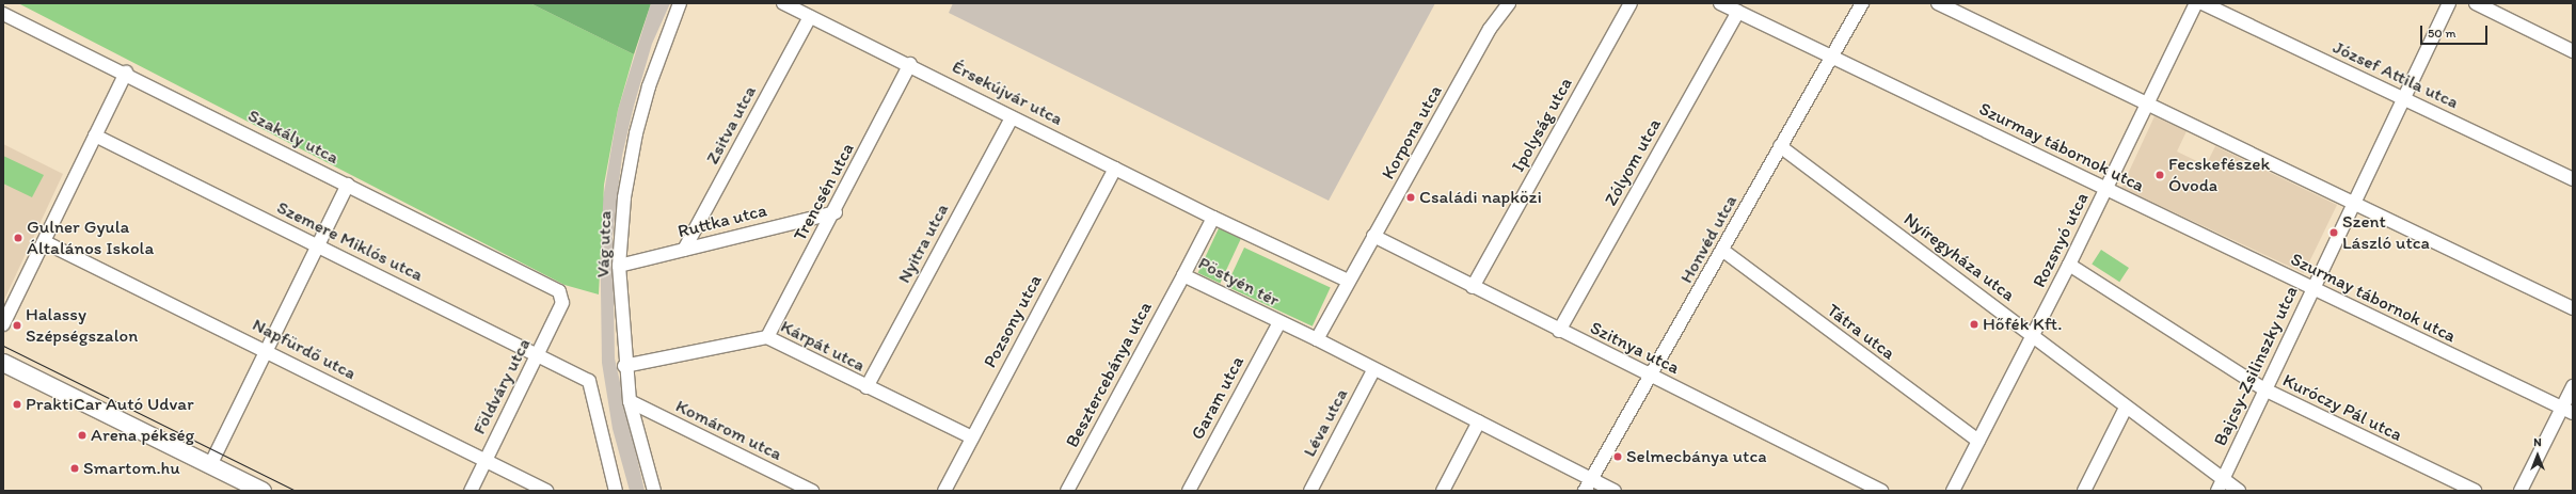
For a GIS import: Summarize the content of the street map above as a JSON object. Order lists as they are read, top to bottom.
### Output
{
  "streets": {
    "street": [
      "József Attila utca",
      "Érsekújvár utca",
      "Zsitva utca",
      "Ipolyság utca",
      "Korpona utca",
      "Szakály utca",
      "Szurmay tábornok utca",
      "Zólyom utca",
      "Trencsén utca",
      "Ruttka utca",
      "Honvéd utca",
      "Rozsnyó utca",
      "Szemere Miklós utca",
      "Nyitra utca",
      "Vág utca",
      "Nyíregyháza utca",
      "Pöstyén tér",
      "Pozsony utca",
      "Tátra utca",
      "Kárpát utca",
      "Szitnya utca",
      "Napfürdő utca",
      "Bajcsy-Zsilinszky utca",
      "Besztercebánya utca",
      "Földváry utca",
      "Garam utca",
      "Kuróczy Pál utca",
      "Léva utca",
      "Komárom utca"
    ]
  },
  "crossings": [
    ["József Attila utca", "Bajcsy-Zsilinszky utca"],
    ["Érsekújvár utca", "Zsitva utca"],
    ["Érsekújvár utca", "Trencsén utca"],
    ["Érsekújvár utca", "Nyitra utca"],
    ["Érsekújvár utca", "Pöstyén tér"],
    ["Érsekújvár utca", "Pozsony utca"],
    ["Zsitva utca", "Ruttka utca"],
    ["Ipolyság utca", "Szitnya utca"],
    ["Korpona utca", "Szitnya utca"],
    ["Szakály utca", "Földváry utca"],
    ["Szurmay tábornok utca", "Zólyom utca"],
    ["Szurmay tábornok utca", "Honvéd utca"],
    ["Szurmay tábornok utca", "Rozsnyó utca"],
    ["Szurmay tábornok utca", "Bajcsy-Zsilinszky utca"],
    ["Zólyom utca", "Szitnya utca"],
    ["Trencsén utca", "Ruttka utca"],
    ["Trencsén utca", "Kárpát utca"],
    ["Ruttka utca", "Vág utca"],
    ["Honvéd utca", "Nyíregyháza utca"],
    ["Honvéd utca", "Tátra utca"],
    ["Honvéd utca", "Szitnya utca"],
    ["Rozsnyó utca", "Nyíregyháza utca"],
    ["Rozsnyó utca", "Tátra utca"],
    ["Rozsnyó utca", "Kuróczy Pál utca"],
    ["Szemere Miklós utca", "Földváry utca"],
    ["Nyitra utca", "Kárpát utca"],
    ["Vág utca", "Kárpát utca"],
    ["Vág utca", "Komárom utca"],
    ["Nyíregyháza utca", "Bajcsy-Zsilinszky utca"],
    ["Pöstyén tér", "Besztercebánya utca"],
    ["Pöstyén tér", "Garam utca"],
    ["Pozsony utca", "Kárpát utca"],
    ["Napfürdő utca", "Földváry utca"],
    ["Bajcsy-Zsilinszky utca", "Kuróczy Pál utca"]
  ],
  "places": [
    "Fecskefészek Óvoda",
    "Családi napközi",
    "Szent László utca",
    "Gulner Gyula Általános Iskola",
    "Hőfék Kft.",
    "Halassy Szépségszalon",
    "PraktiCar Autó Udvar",
    "Arena pékség",
    "Selmecbánya utca",
    "Smartom.hu"
  ],
  "scale_bar": "50 m",
  "north": "top"
}
